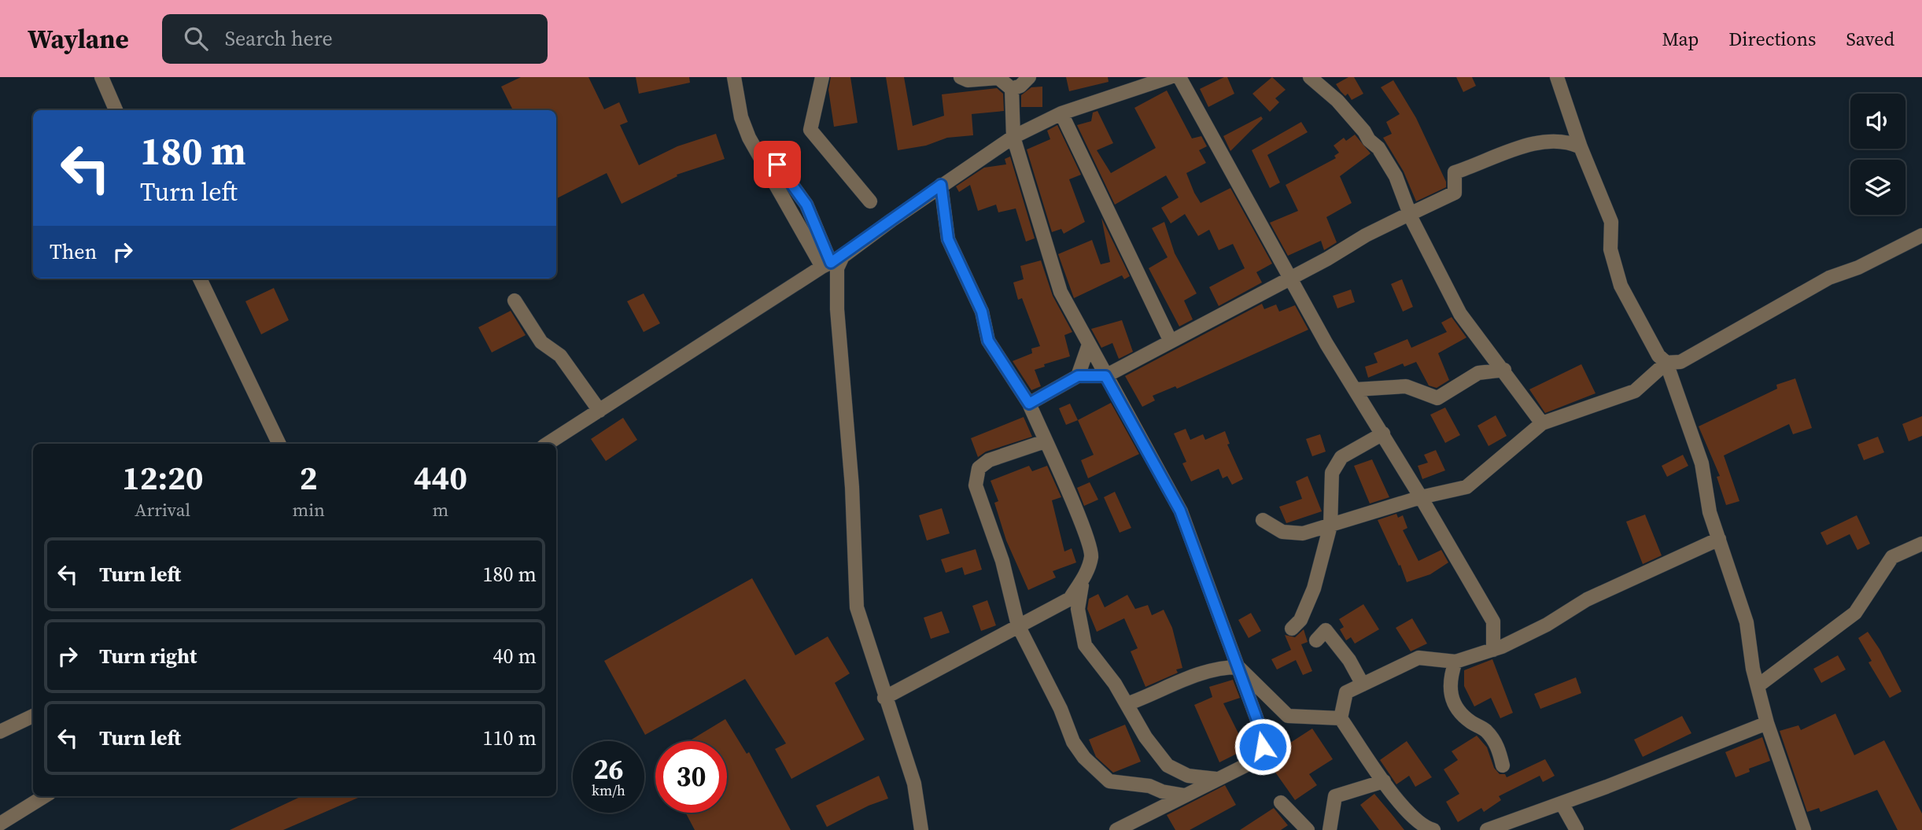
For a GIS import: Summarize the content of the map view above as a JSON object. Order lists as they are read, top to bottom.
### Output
{
  "page": {
    "header": "Waylane",
    "search": "Search here",
    "nav": ["Map", "Directions", "Saved"],
    "turn": ["180 m", "Turn left"],
    "then": "Then",
    "eta": [
      "12:20",
      "Arrival",
      "2",
      "min",
      "440",
      "m"
    ],
    "list": [
      {
        "name": "Turn left",
        "value": "180 m"
      },
      {
        "name": "Turn right",
        "value": "40 m"
      },
      {
        "name": "Turn left",
        "value": "110 m"
      }
    ],
    "speed": "26 km/h",
    "limit": "30"
  }
}
